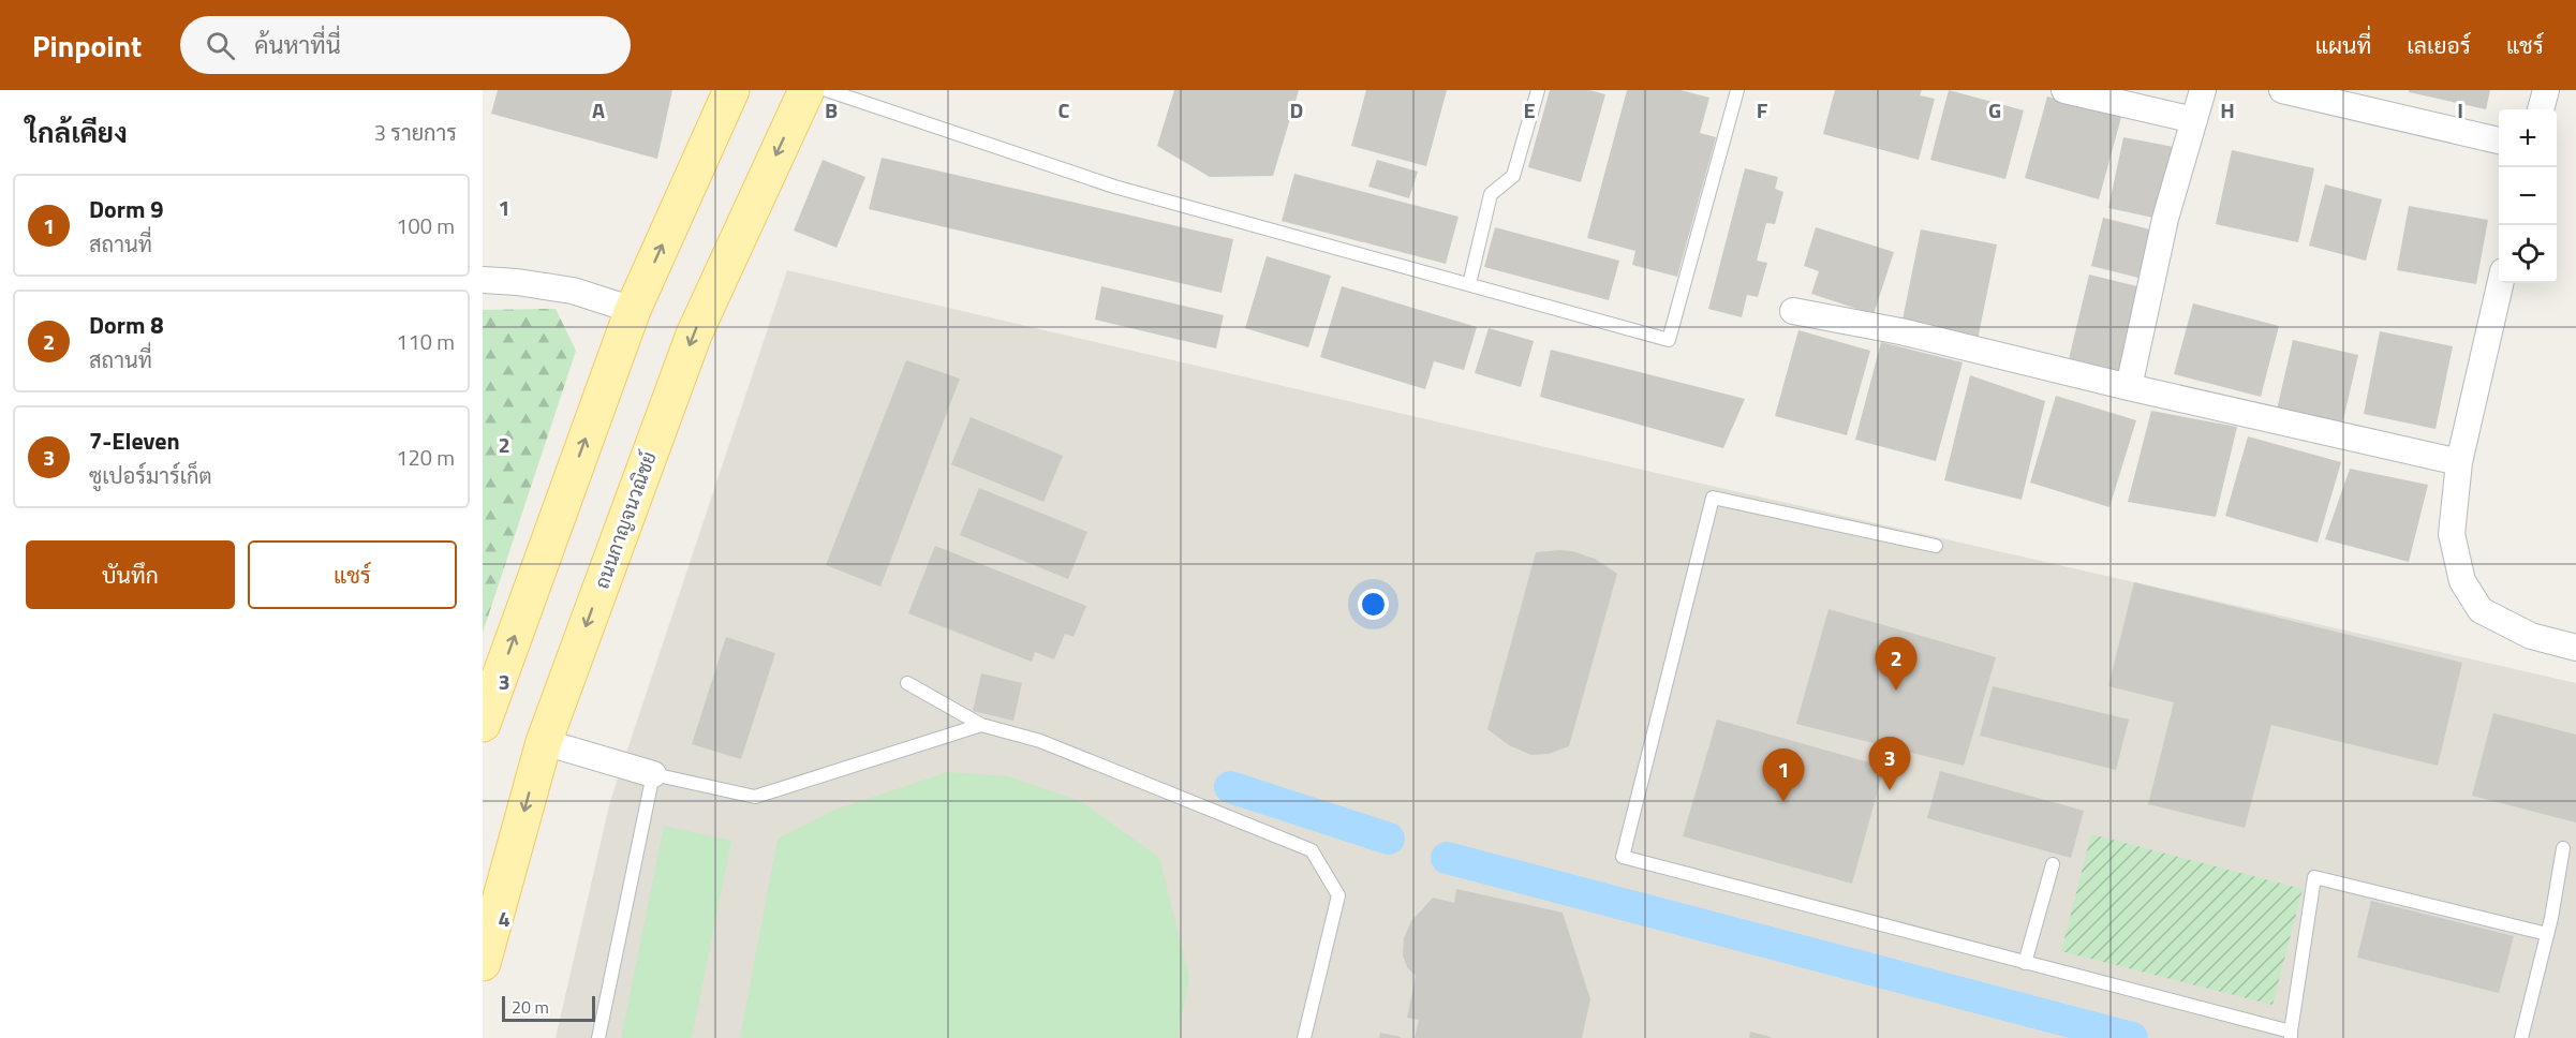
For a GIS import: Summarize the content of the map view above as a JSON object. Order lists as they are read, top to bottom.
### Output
{
  "streets": {
    "main road": ["ถนนกาญจนวณิชย์"]
  },
  "scale_bar": "20 m",
  "page": {
    "header": "Pinpoint",
    "search": "ค้นหาที่นี่",
    "nav": ["แผนที่", "เลเยอร์", "แชร์"],
    "heading": ["ใกล้เคียง", "3 รายการ"],
    "map_buttons": ["+", "−"],
    "list": [
      {
        "mark": "1",
        "name": "Dorm 9",
        "note": "สถานที่",
        "value": "100 m"
      },
      {
        "mark": "2",
        "name": "Dorm 8",
        "note": "สถานที่",
        "value": "110 m"
      },
      {
        "mark": "3",
        "name": "7-Eleven",
        "note": "ซูเปอร์มาร์เก็ต",
        "value": "120 m"
      }
    ],
    "buttons": ["บันทึก", "แชร์"],
    "pins": ["2", "3", "1"],
    "scale": "20 m"
  },
  "grid": {
    "columns": [
      "A",
      "B",
      "C",
      "D",
      "E",
      "F",
      "G",
      "H",
      "I"
    ],
    "rows": [
      "1",
      "2",
      "3",
      "4"
    ]
  }
}
